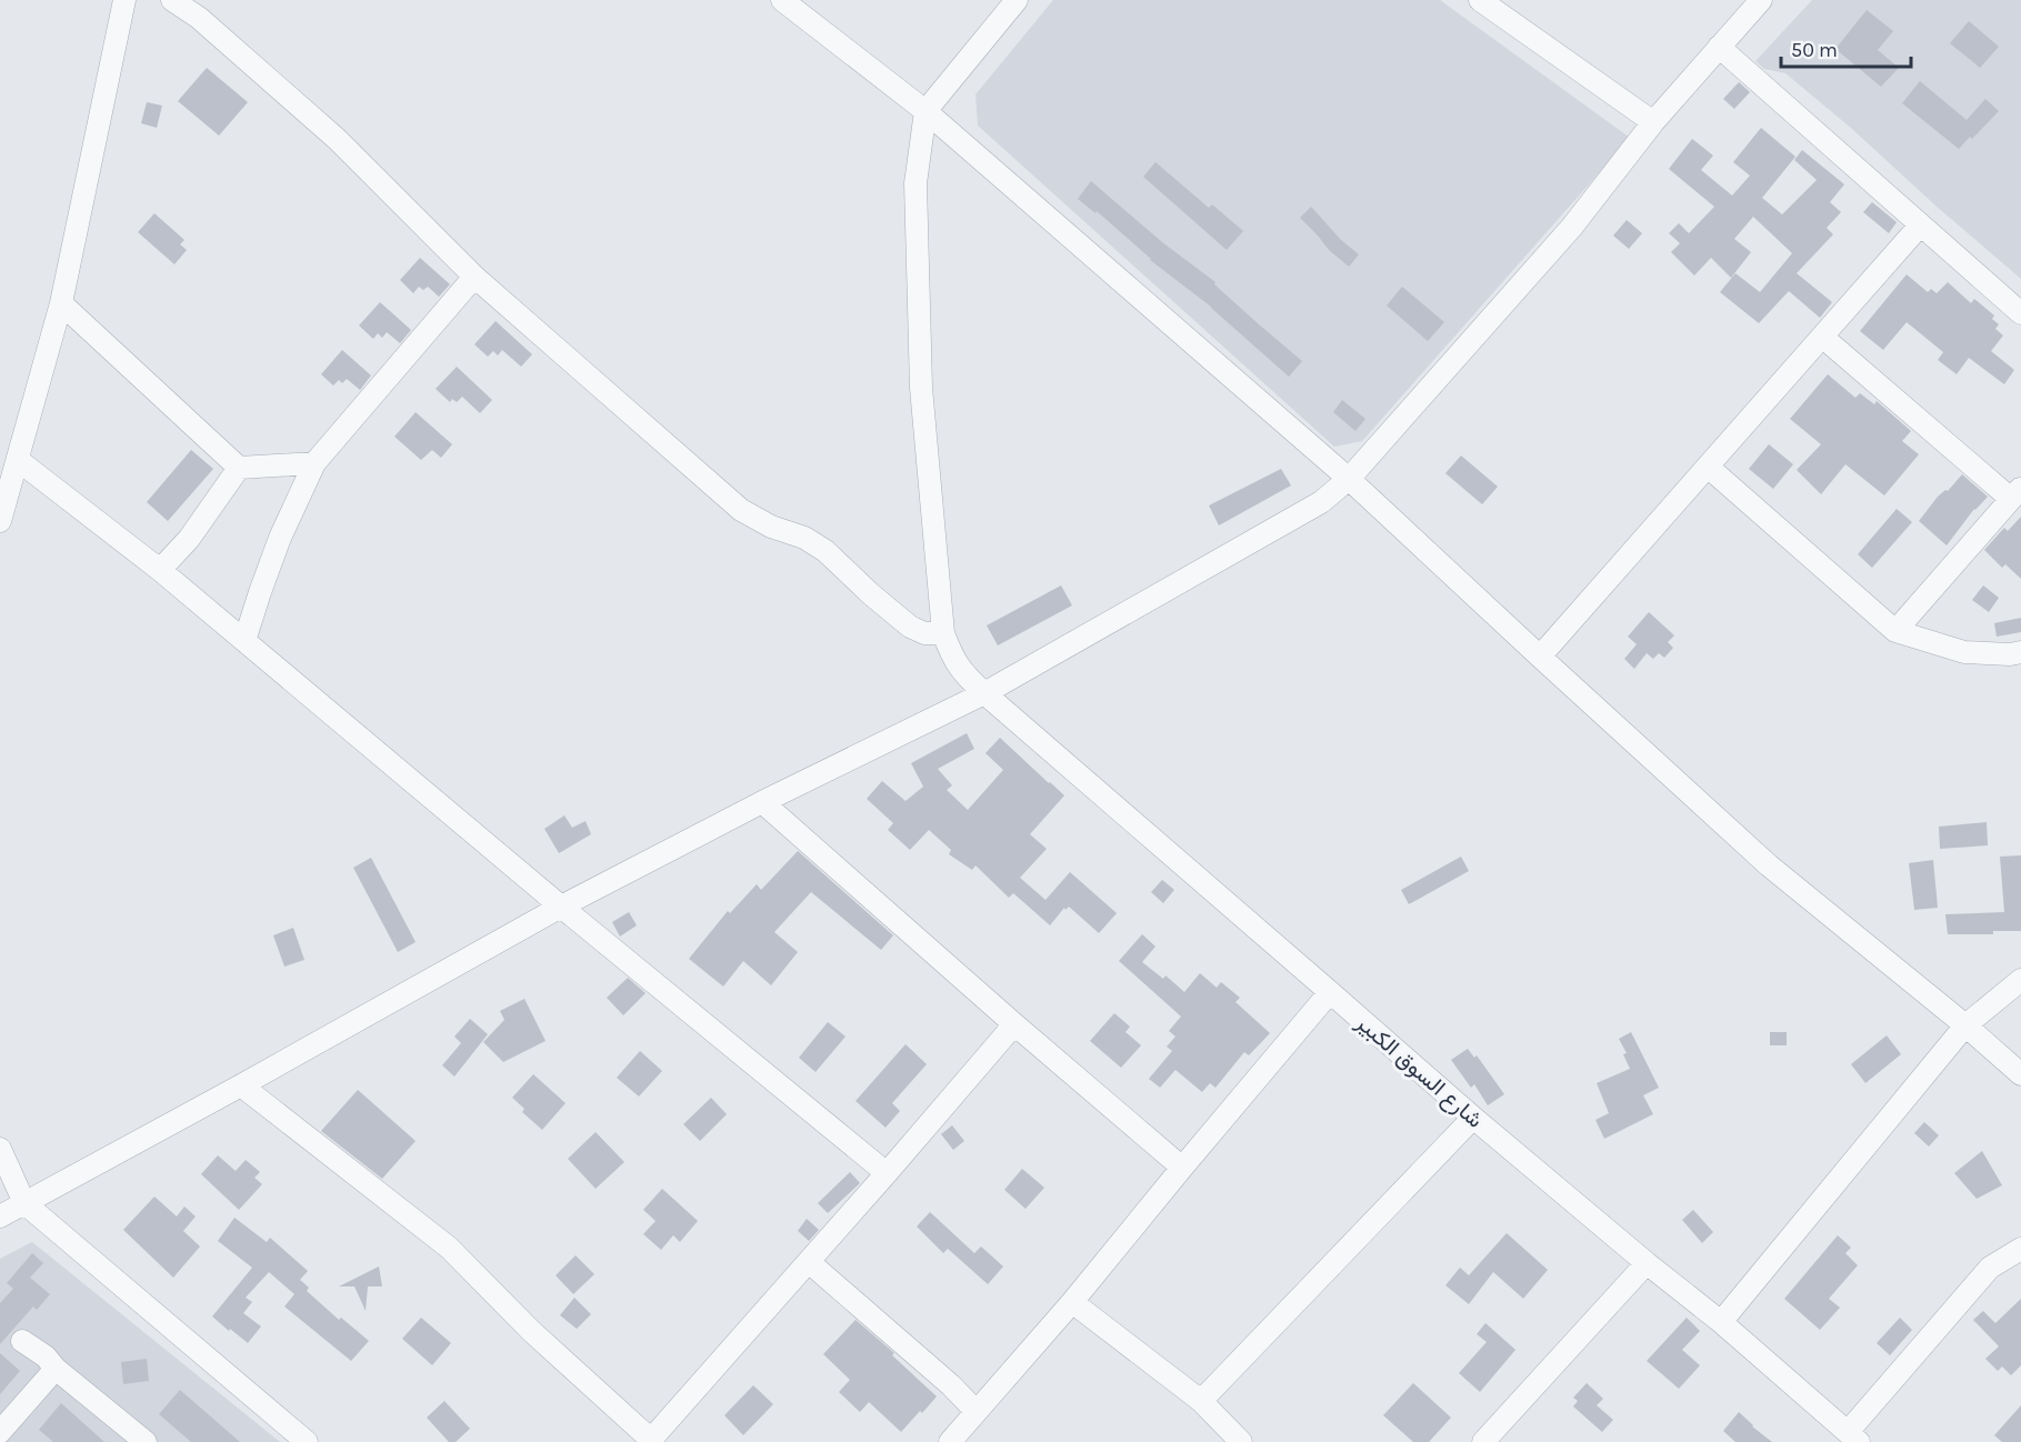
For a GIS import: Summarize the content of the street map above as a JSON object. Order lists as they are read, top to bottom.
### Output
{
  "streets": {
    "street": ["شارع السوق الكبير"]
  },
  "scale_bar": "50 m"
}
